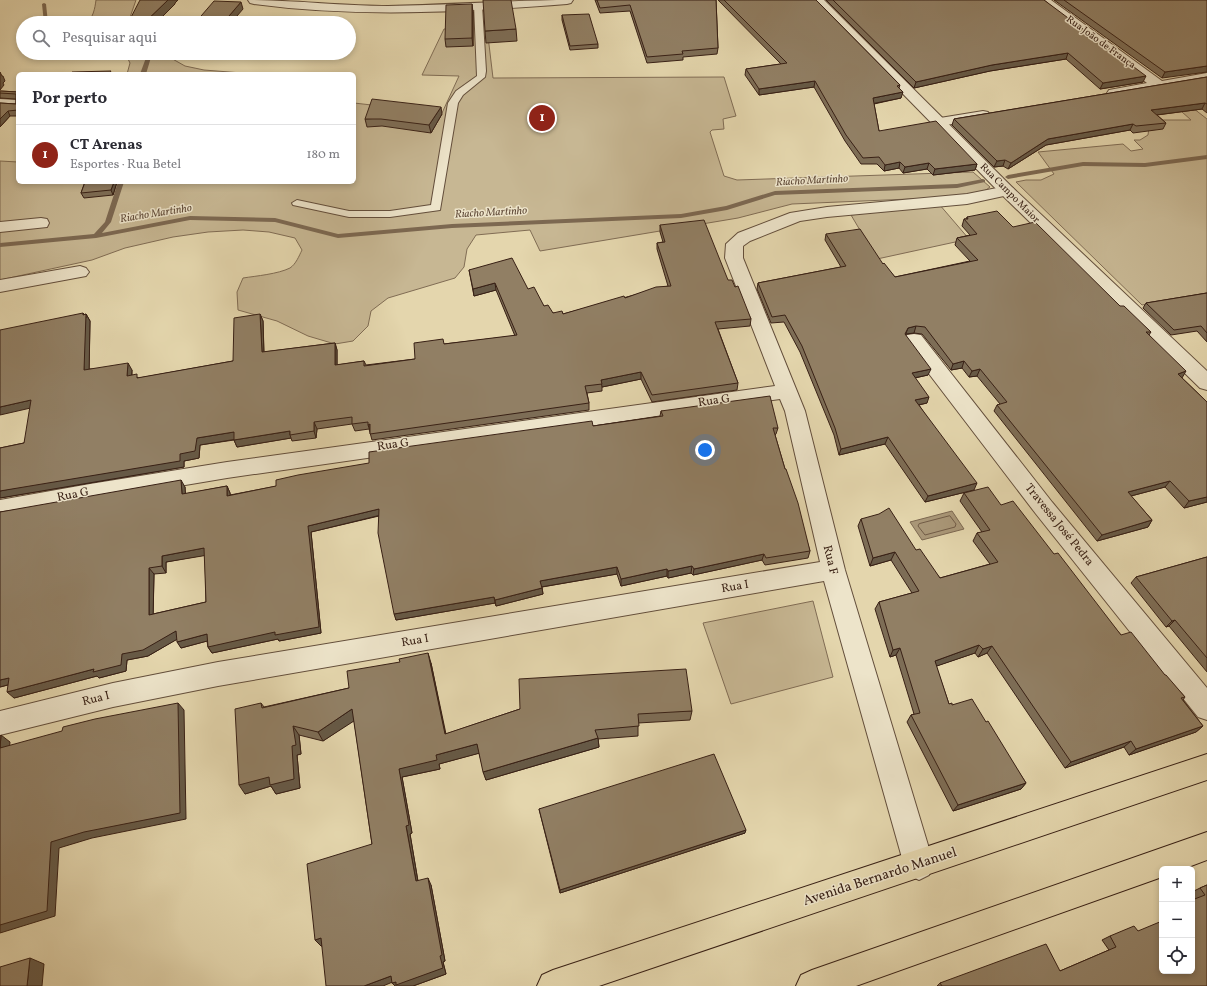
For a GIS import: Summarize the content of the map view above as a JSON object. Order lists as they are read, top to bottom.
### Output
{
  "streets": {
    "main road": ["Avenida Bernardo Manuel"],
    "street": [
      "Rua João de França",
      "Rua Campo Maior",
      "Rua G",
      "Travessa José Pedra",
      "Rua F",
      "Rua I"
    ]
  },
  "crossings": [
    ["Rua Campo Maior", "Rua F"],
    ["Rua G", "Rua F"],
    ["Rua F", "Rua I"],
    ["Rua F", "Avenida Bernardo Manuel"]
  ],
  "water": ["Riacho Martinho"],
  "page": {
    "search": "Pesquisar aqui",
    "heading": "Por perto",
    "pins": "1",
    "list": [
      {
        "mark": "1",
        "name": "CT Arenas",
        "note": "Esportes · Rua Betel",
        "value": "180 m"
      }
    ],
    "map_buttons": ["+", "−"]
  }
}
